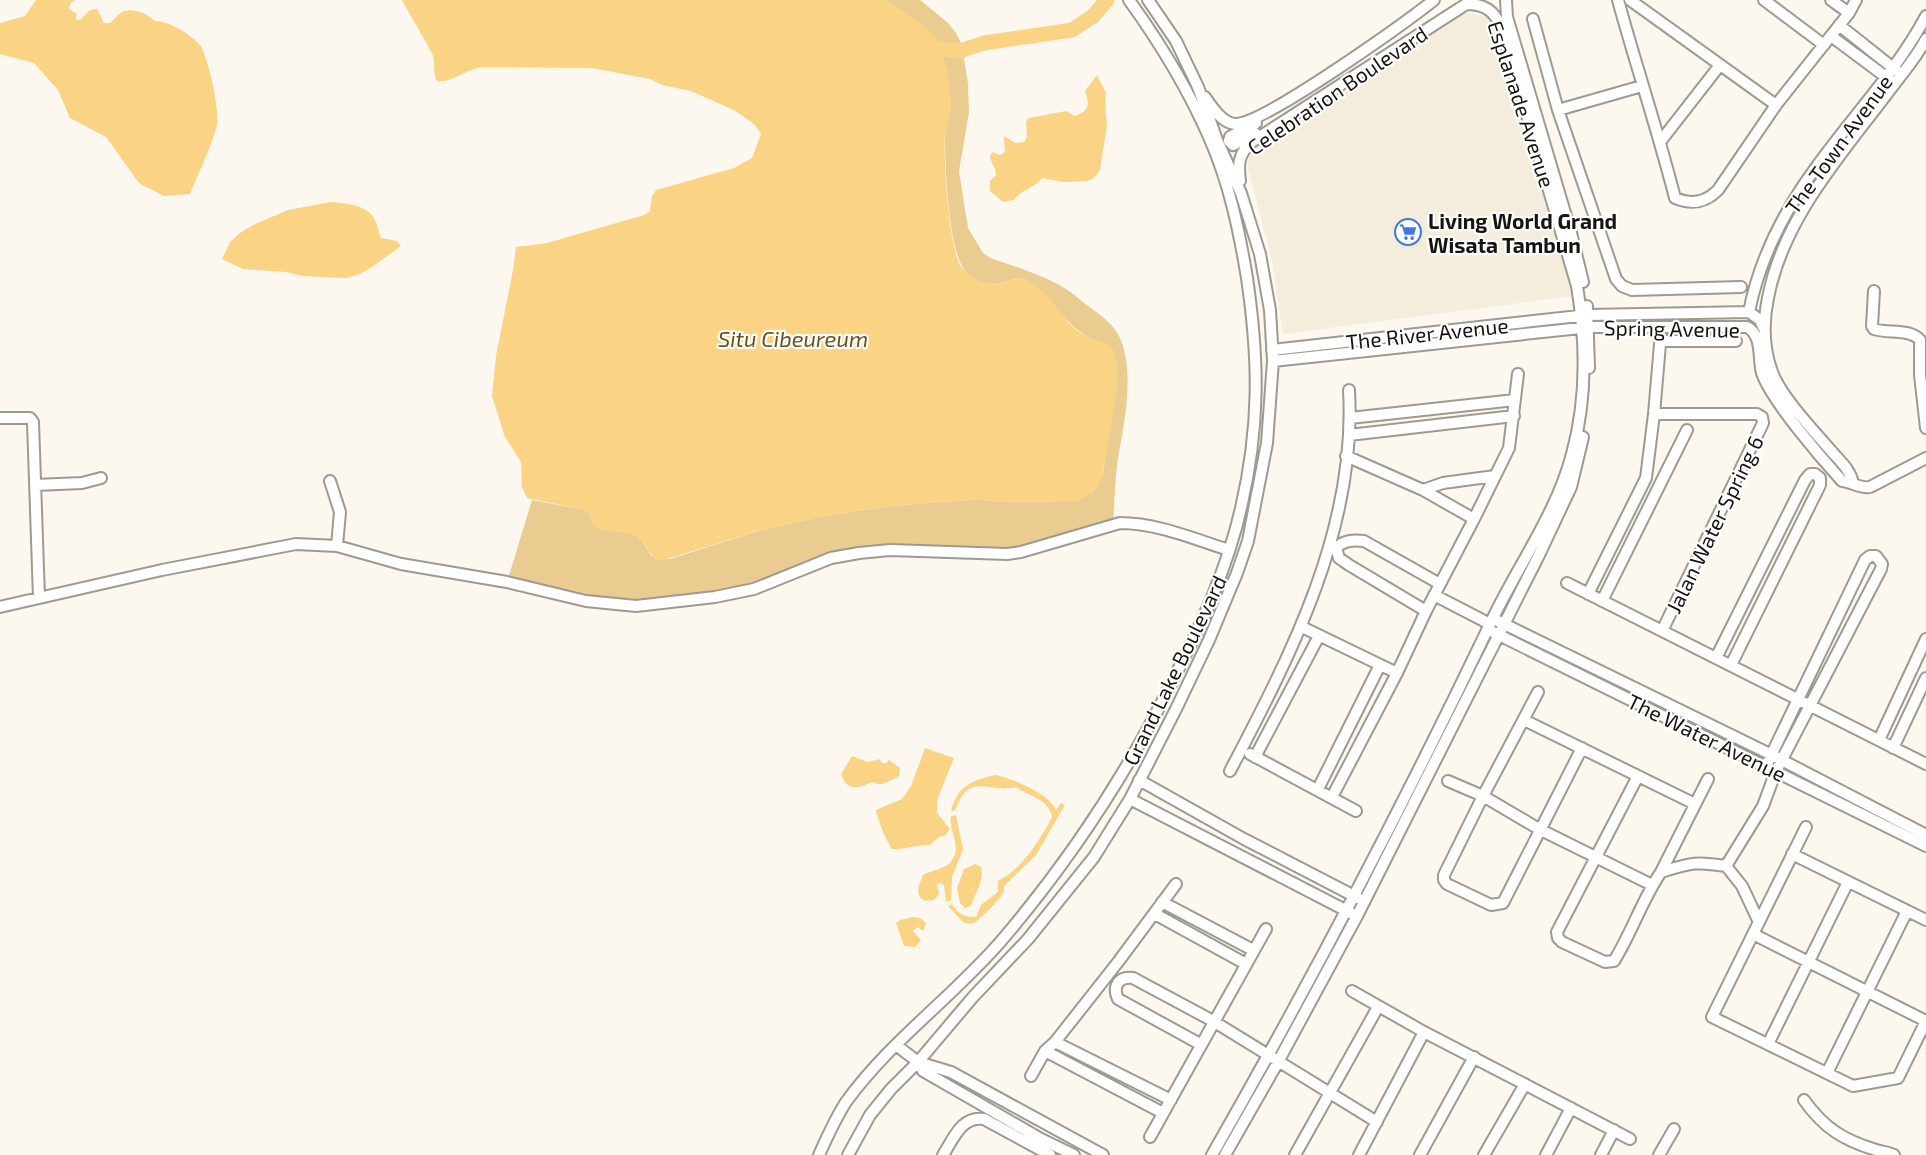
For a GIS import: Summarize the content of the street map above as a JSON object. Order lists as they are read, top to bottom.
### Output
{
  "streets": {
    "street": [
      "Celebration Boulevard",
      "Esplanade Avenue",
      "The Town Avenue",
      "Spring Avenue",
      "The River Avenue",
      "Jalan Water Spring 6",
      "Grand Lake Boulevard",
      "The Water Avenue"
    ]
  },
  "crossings": [
    ["Celebration Boulevard", "Esplanade Avenue"],
    ["Celebration Boulevard", "Grand Lake Boulevard"],
    ["Esplanade Avenue", "Spring Avenue"],
    ["Esplanade Avenue", "The River Avenue"],
    ["The Town Avenue", "Spring Avenue"],
    ["Spring Avenue", "The River Avenue"],
    ["The River Avenue", "Grand Lake Boulevard"]
  ],
  "water": ["Situ Cibeureum"],
  "places": {
    "supermarket": ["Living World Grand Wisata Tambun"]
  }
}
